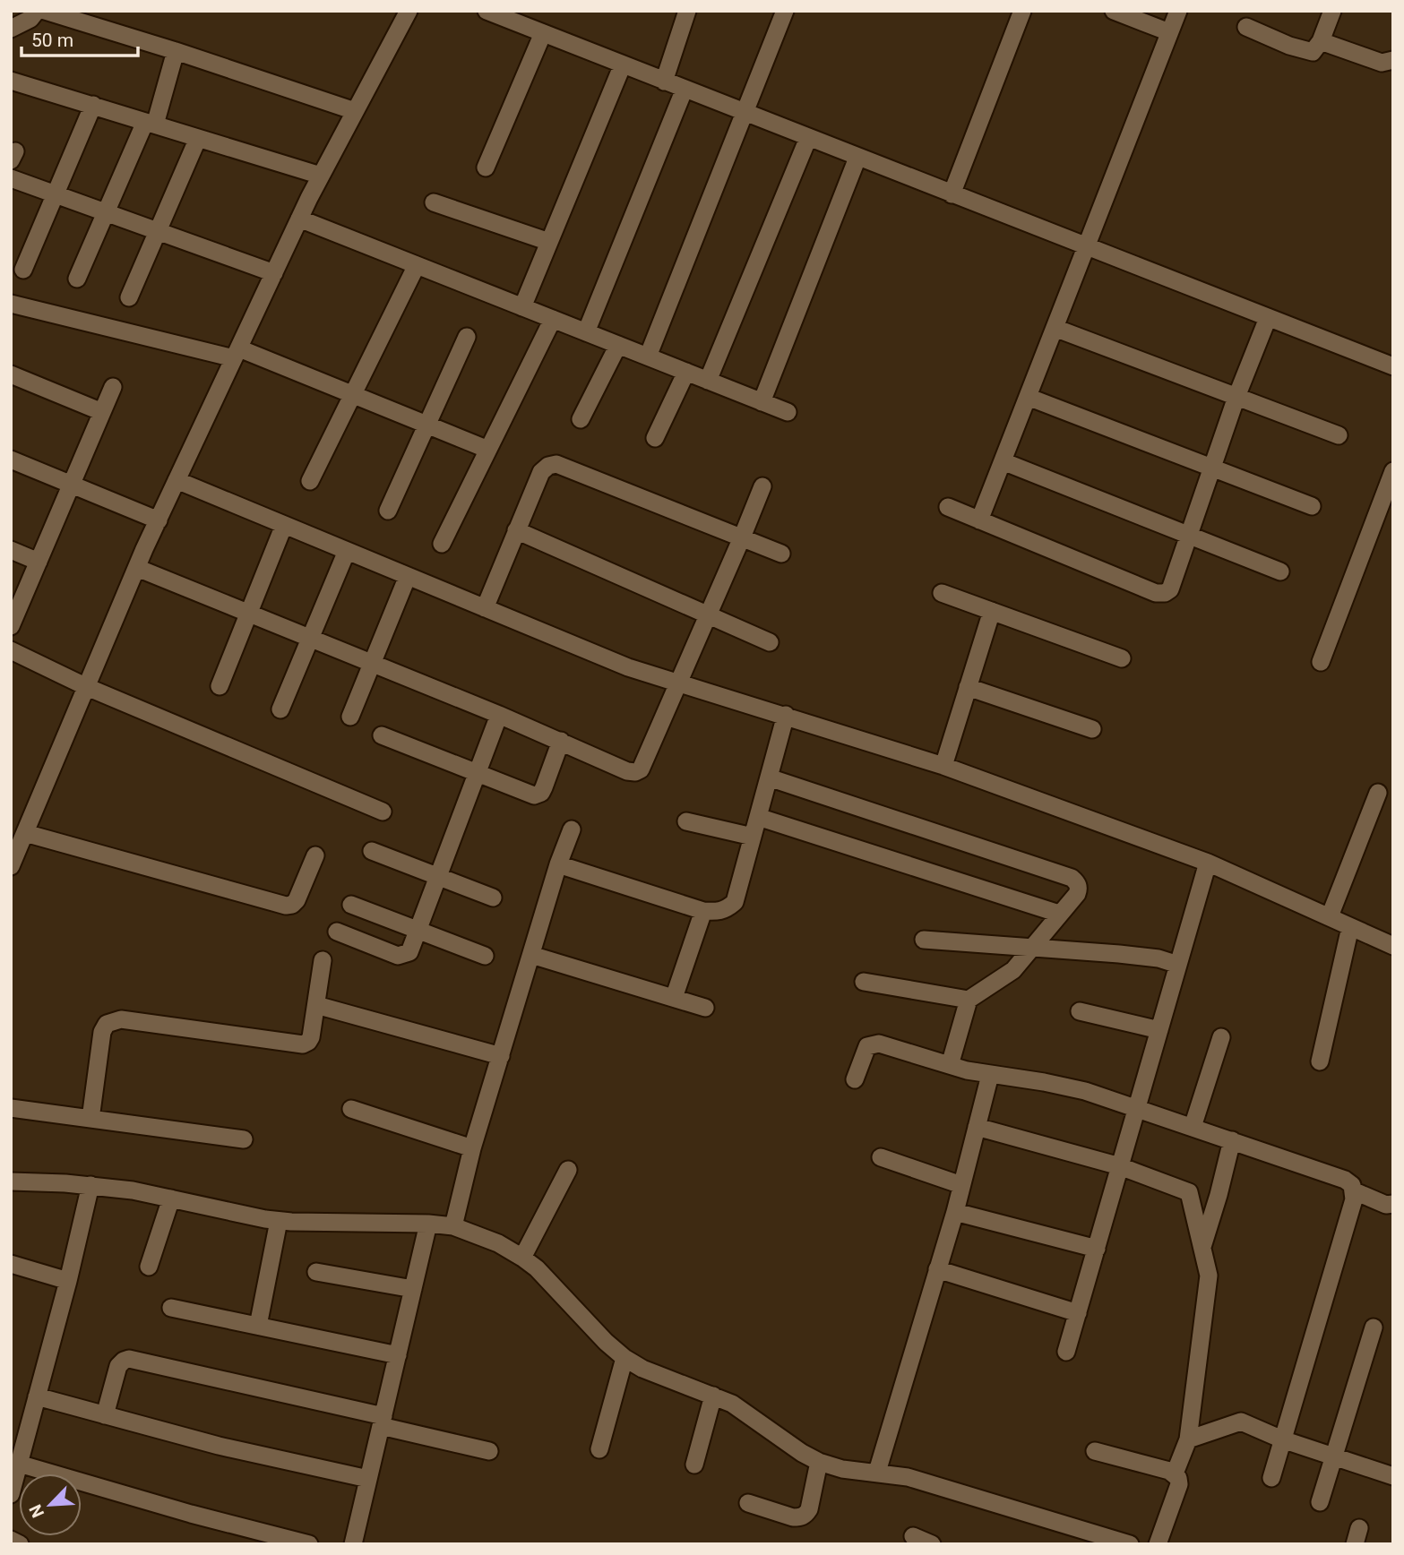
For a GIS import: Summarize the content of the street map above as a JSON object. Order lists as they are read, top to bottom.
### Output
{
  "scale_bar": "50 m",
  "north": "bottom left"
}
